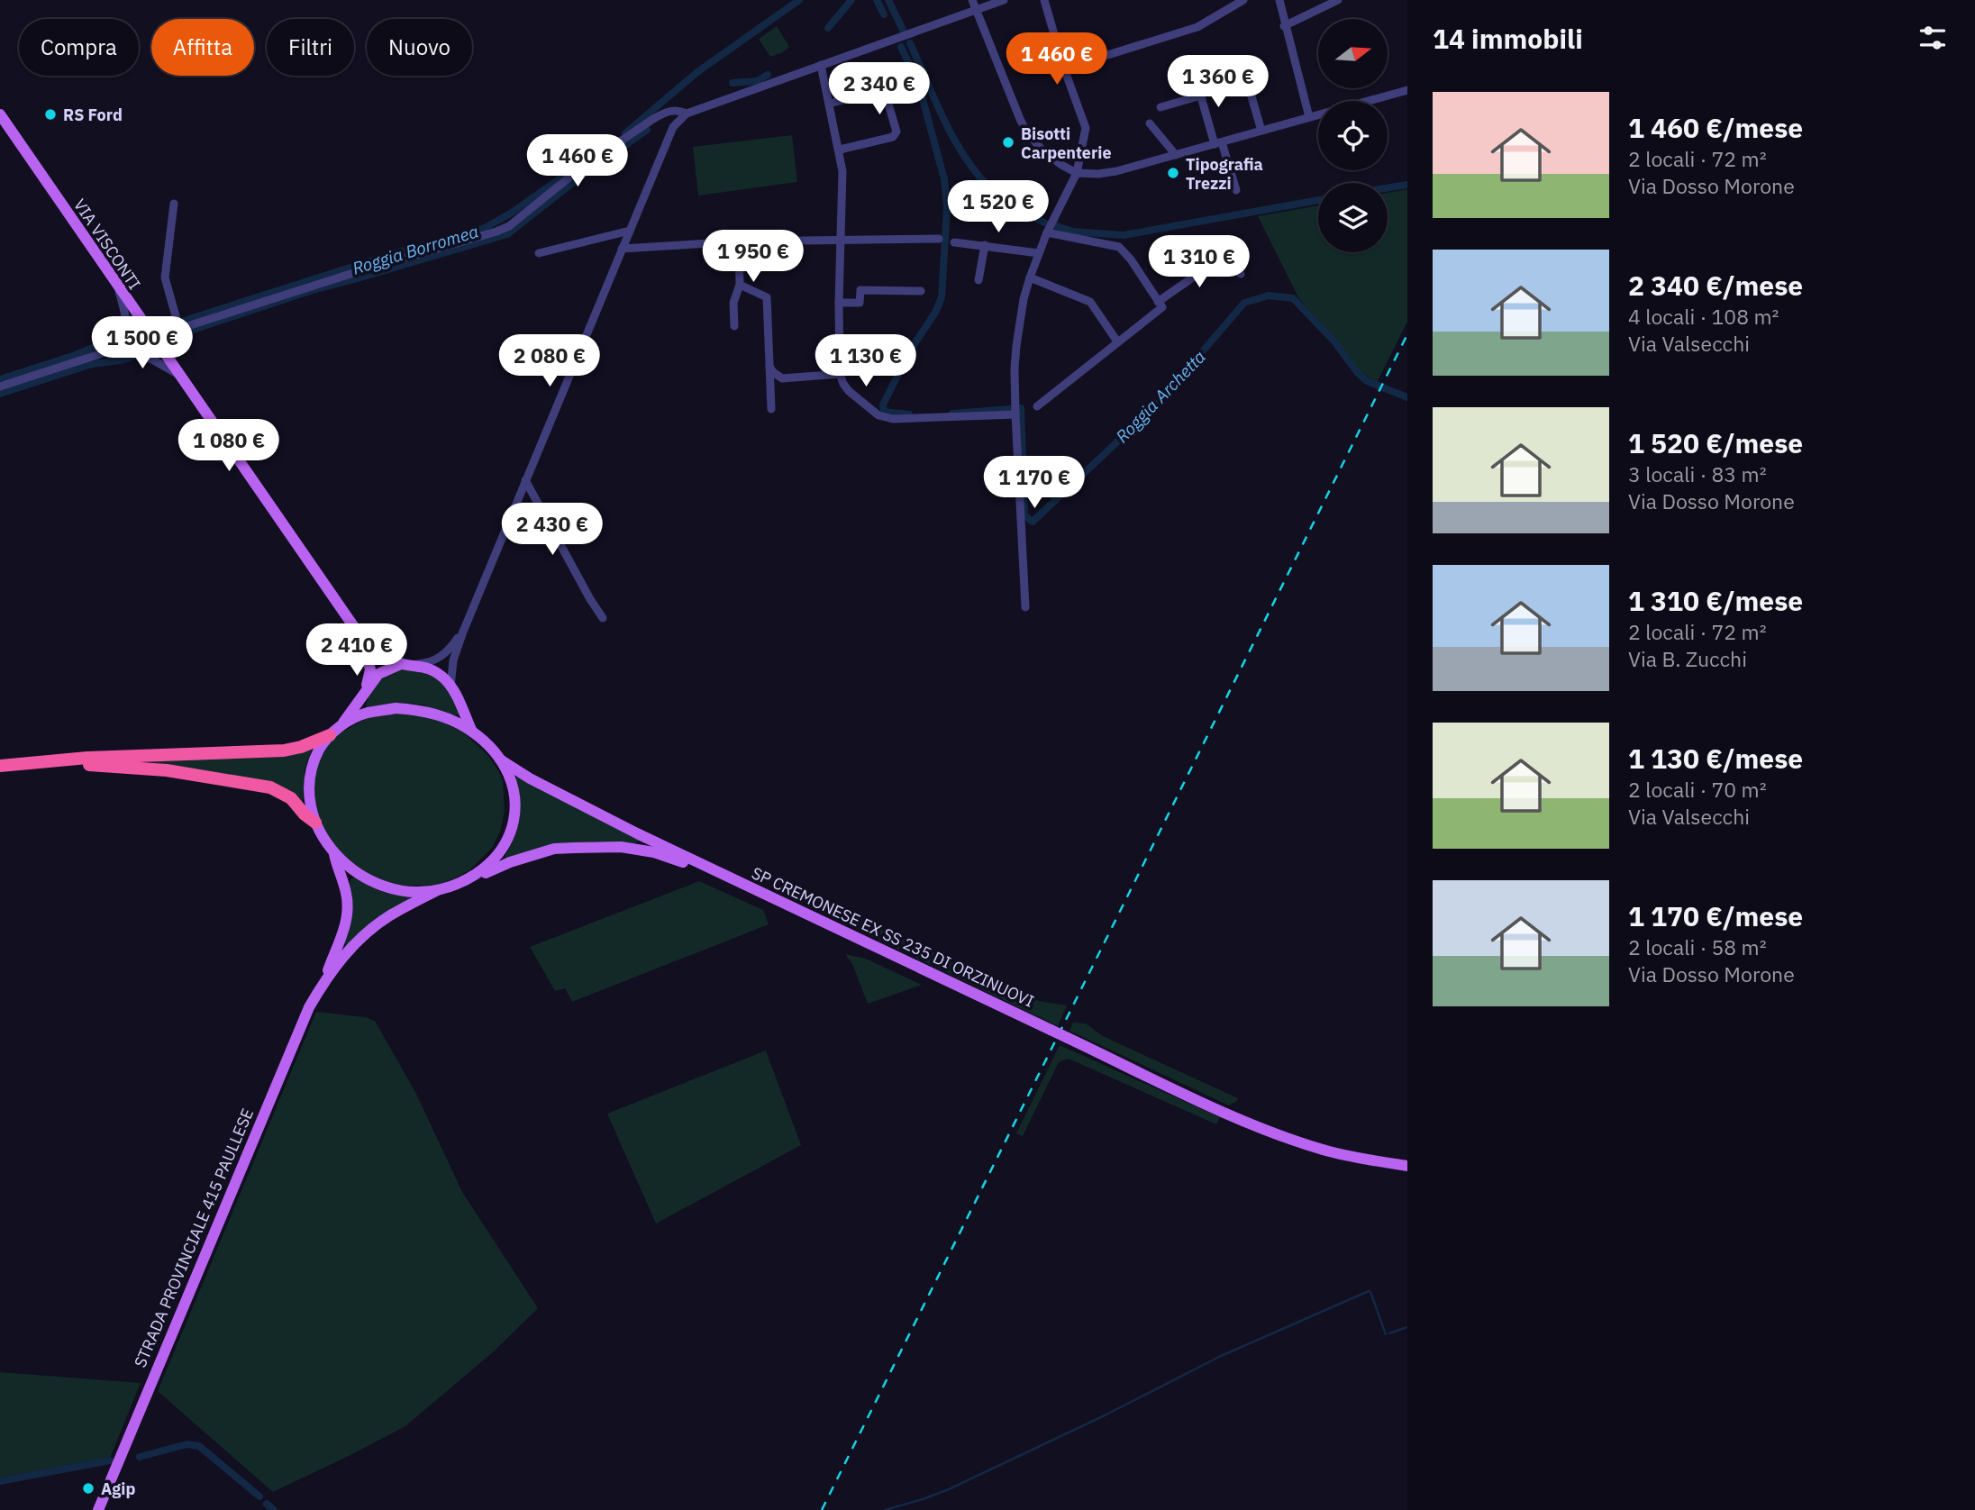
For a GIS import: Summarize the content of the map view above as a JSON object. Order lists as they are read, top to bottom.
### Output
{
  "streets": {
    "main road": ["VIA VISCONTI", "SP CREMONESE EX SS 235 DI ORZINUOVI", "STRADA PROVINCIALE 415 PAULLESE"]
  },
  "water": ["Roggia Borromea", "Roggia Archetta"],
  "places": [
    "RS Ford",
    "Bisotti Carpenterie",
    "Tipografia Trezzi",
    "Agip"
  ],
  "north": "right",
  "page": {
    "heading": "14 immobili",
    "chip": [
      "Compra",
      "Affitta",
      "Filtri",
      "Nuovo"
    ],
    "price": [
      "1 460 €",
      "1 360 €",
      "2 340 €",
      "1 460 €",
      "1 520 €",
      "1 950 €",
      "1 310 €",
      "1 500 €",
      "2 080 €",
      "1 130 €",
      "1 080 €",
      "1 170 €",
      "2 430 €",
      "2 410 €"
    ],
    "list": [
      {
        "name": "1 460 €/mese",
        "note": "2 locali · 72 m² · Via Dosso Morone"
      },
      {
        "name": "2 340 €/mese",
        "note": "4 locali · 108 m² · Via Valsecchi"
      },
      {
        "name": "1 520 €/mese",
        "note": "3 locali · 83 m² · Via Dosso Morone"
      },
      {
        "name": "1 310 €/mese",
        "note": "2 locali · 72 m² · Via B. Zucchi"
      },
      {
        "name": "1 130 €/mese",
        "note": "2 locali · 70 m² · Via Valsecchi"
      },
      {
        "name": "1 170 €/mese",
        "note": "2 locali · 58 m² · Via Dosso Morone"
      }
    ]
  }
}
